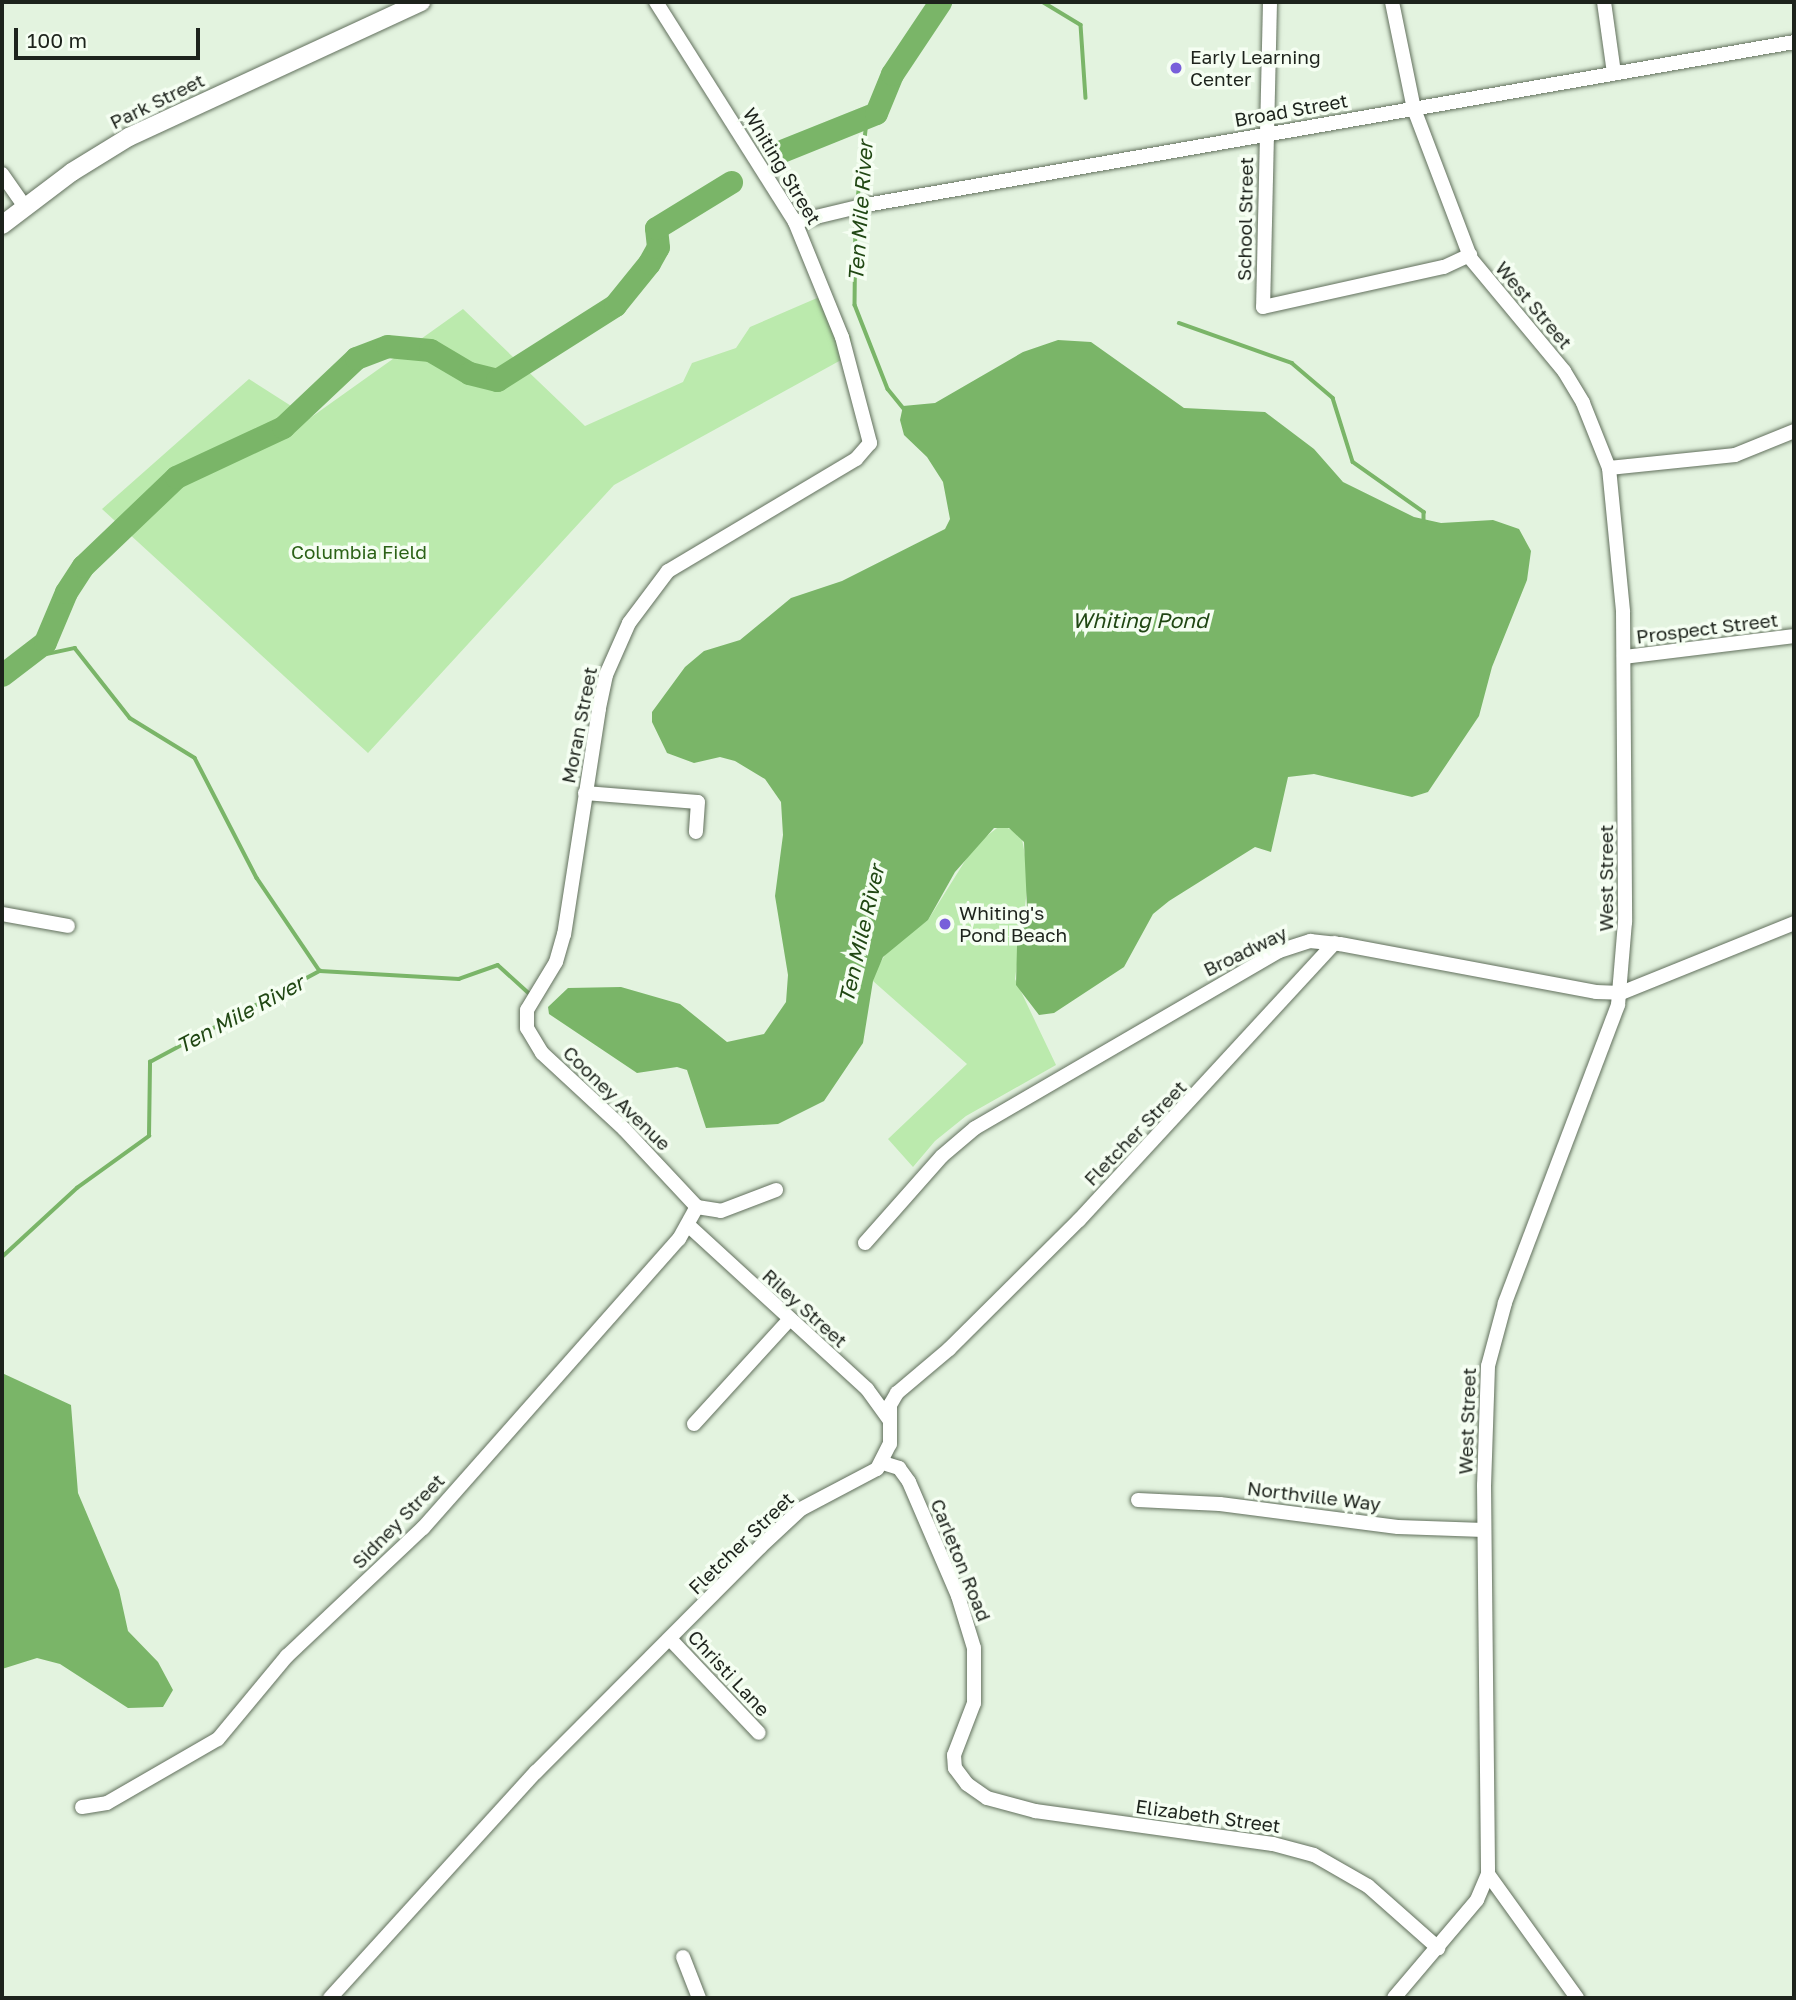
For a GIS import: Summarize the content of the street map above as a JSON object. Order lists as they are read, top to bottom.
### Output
{
  "streets": {
    "main road": ["Park Street"],
    "street": [
      "Broad Street",
      "Whiting Street",
      "School Street",
      "West Street",
      "Prospect Street",
      "Moran Street",
      "Broadway",
      "Cooney Avenue",
      "Fletcher Street",
      "Riley Street",
      "Northville Way",
      "Sidney Street",
      "Carleton Road",
      "Christi Lane",
      "Elizabeth Street"
    ]
  },
  "crossings": [
    ["Broad Street", "Whiting Street"],
    ["Broad Street", "School Street"],
    ["Broad Street", "West Street"],
    ["Whiting Street", "Moran Street"],
    ["School Street", "West Street"],
    ["West Street", "Prospect Street"],
    ["West Street", "Broadway"],
    ["West Street", "Northville Way"],
    ["Moran Street", "Cooney Avenue"],
    ["Broadway", "Fletcher Street"],
    ["Cooney Avenue", "Sidney Street"],
    ["Fletcher Street", "Riley Street"],
    ["Fletcher Street", "Carleton Road"],
    ["Fletcher Street", "Christi Lane"],
    ["Riley Street", "Sidney Street"],
    ["Carleton Road", "Elizabeth Street"]
  ],
  "water": ["Ten Mile River", "Whiting Pond"],
  "parks": ["Columbia Field"],
  "places": ["Early Learning Center", "Whiting's Pond Beach"],
  "scale_bar": "100 m"
}
